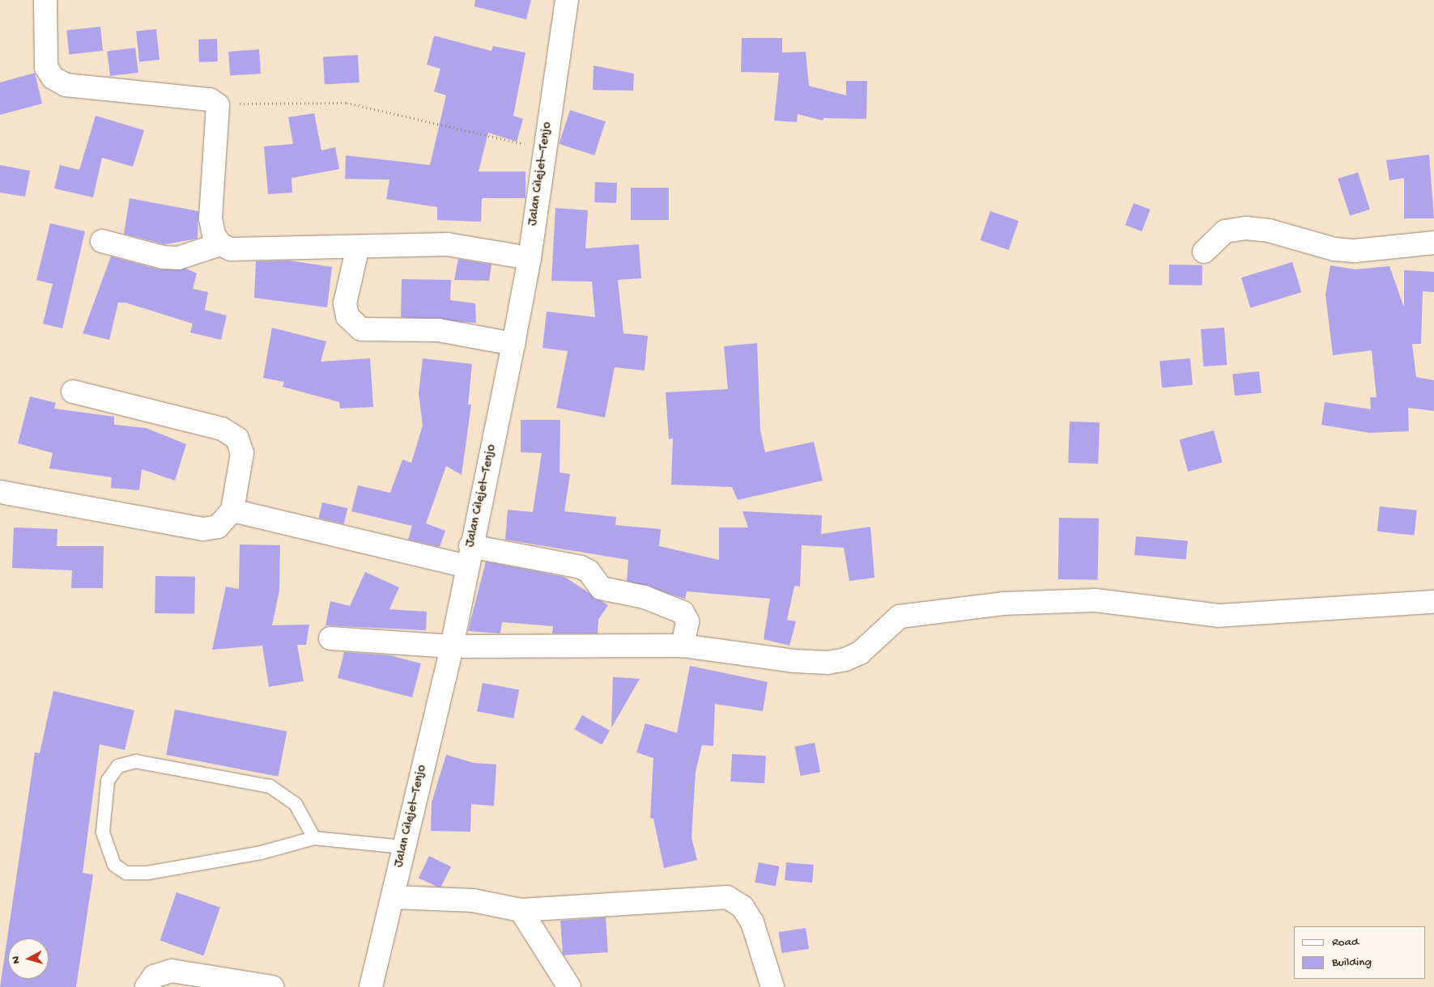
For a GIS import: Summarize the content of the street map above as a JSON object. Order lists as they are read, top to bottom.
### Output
{
  "streets": {
    "street": ["Jalan Cilejet–Tenjo"]
  },
  "legend": ["Road", "Building"],
  "north": "left"
}
